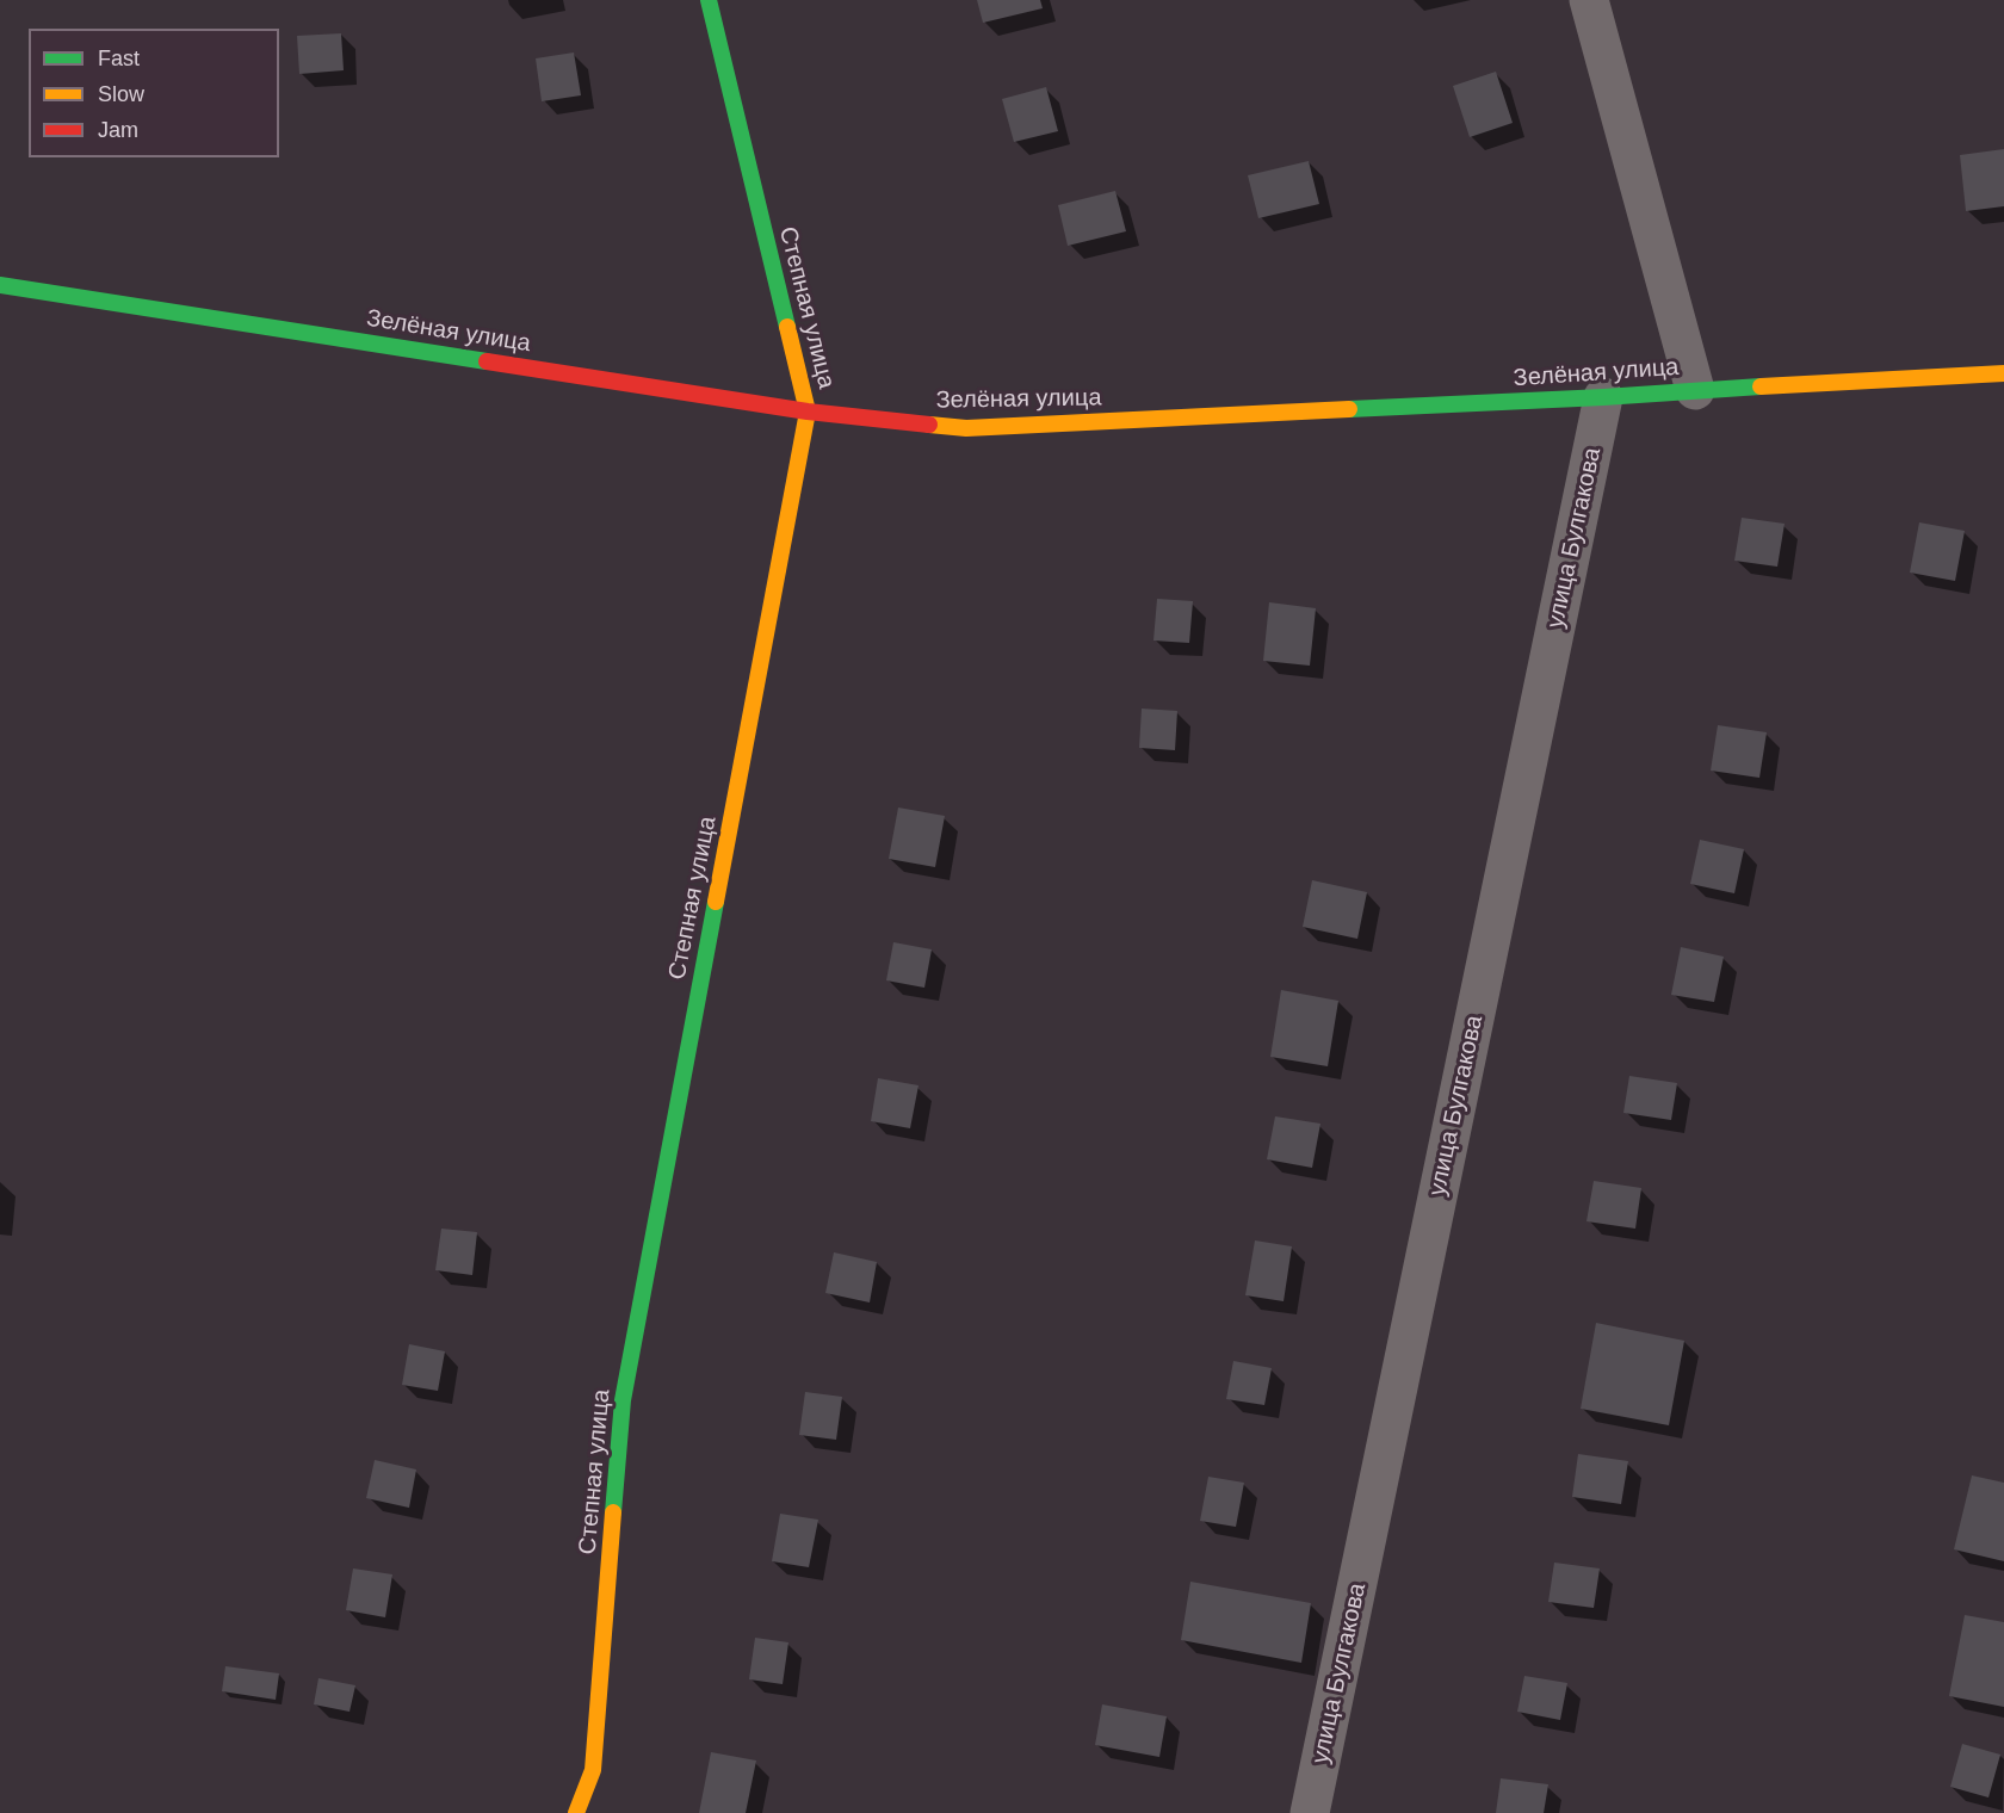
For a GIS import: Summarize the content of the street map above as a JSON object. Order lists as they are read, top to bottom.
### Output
{
  "streets": {
    "street": ["Степная улица", "Зелёная улица", "улица Булгакова"]
  },
  "crossings": [
    ["Степная улица", "Зелёная улица"],
    ["Зелёная улица", "улица Булгакова"]
  ],
  "legend": ["Fast", "Slow", "Jam"]
}
